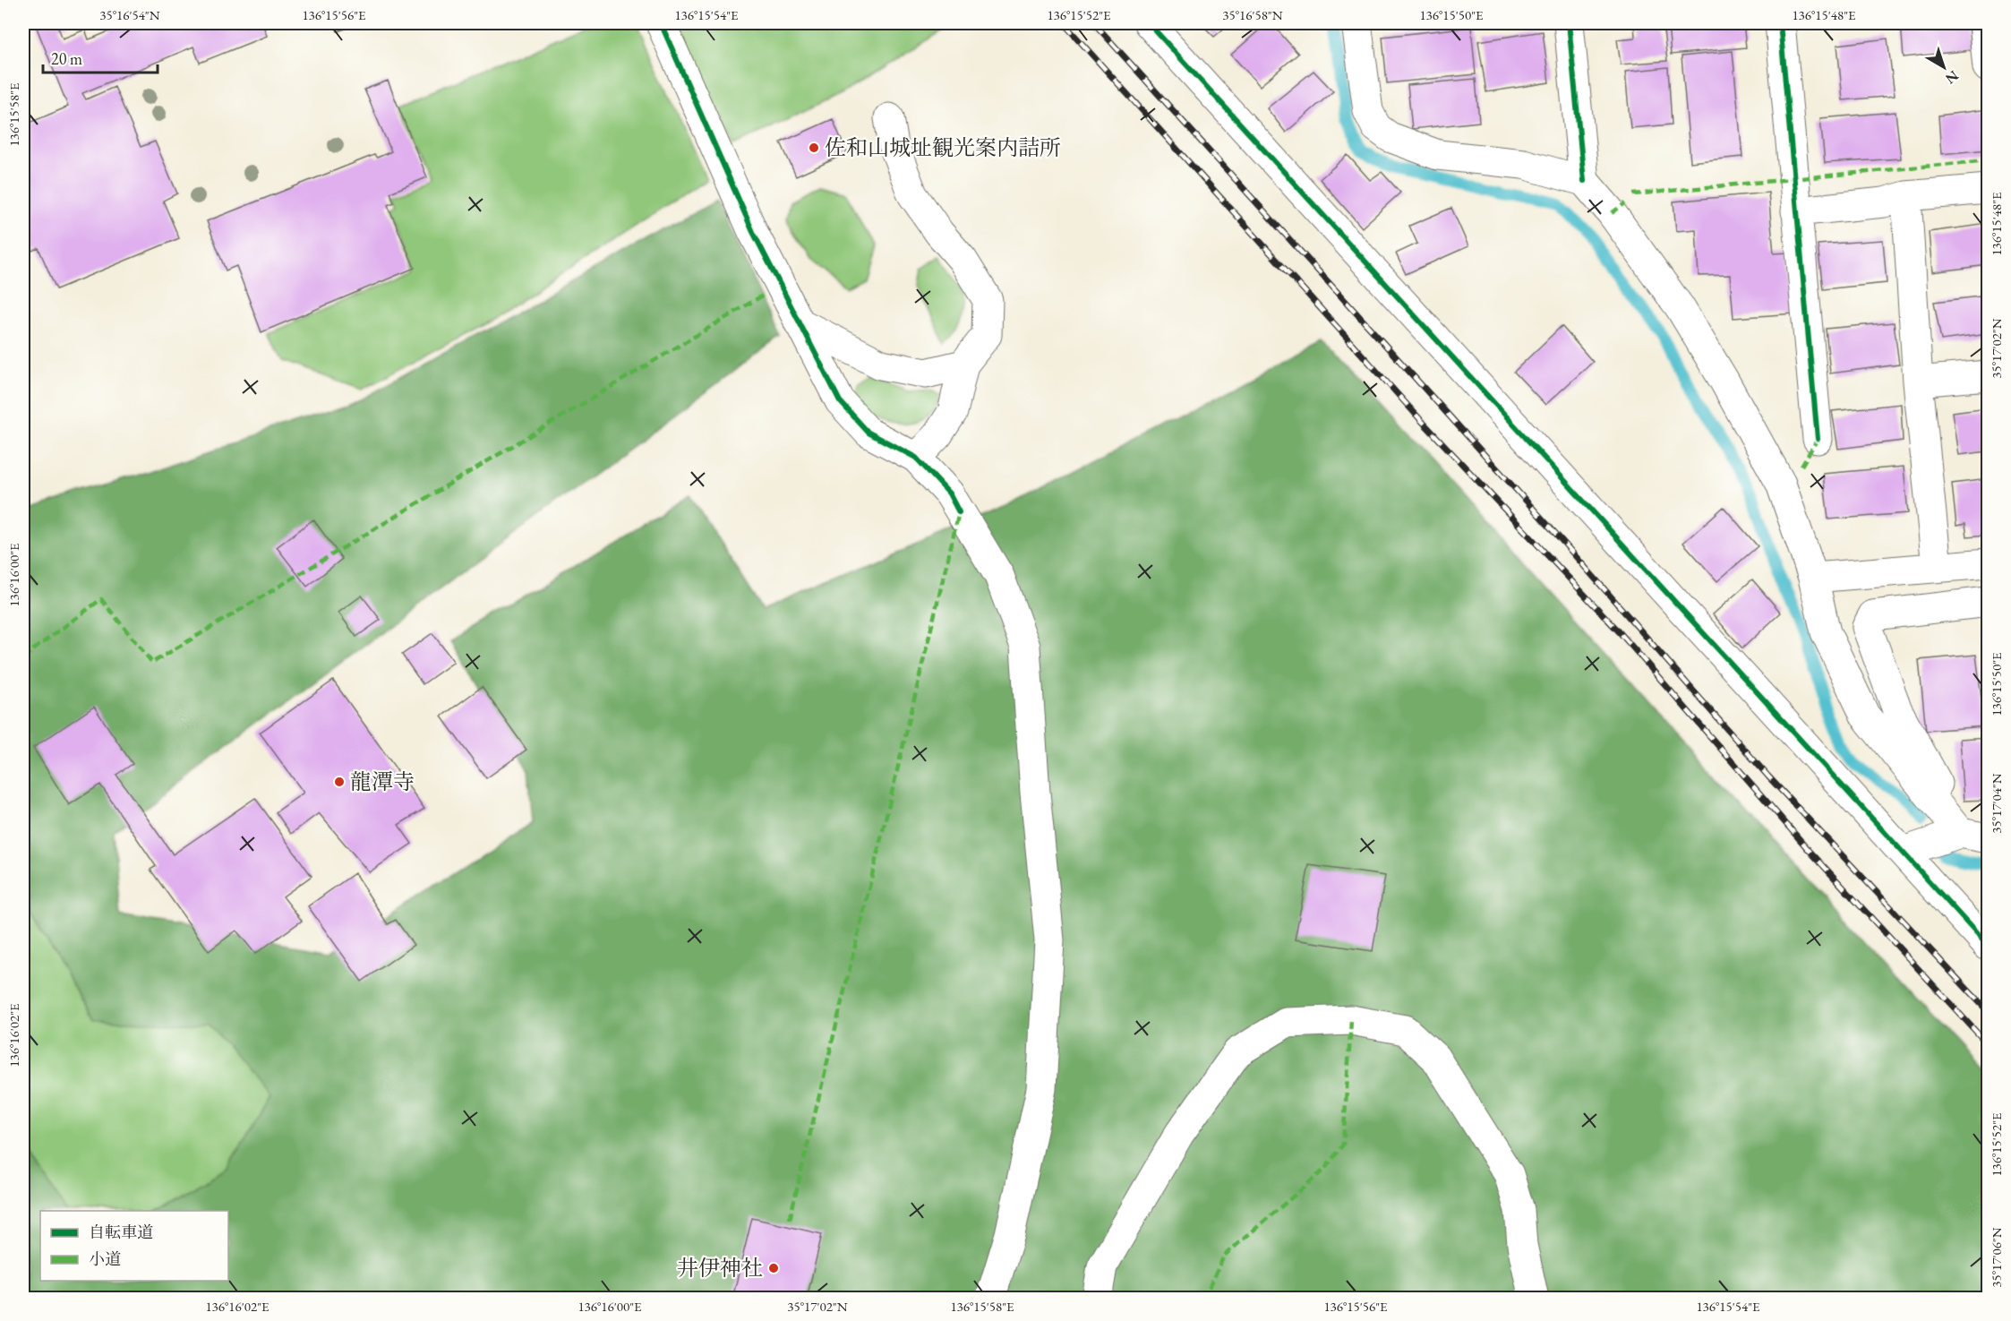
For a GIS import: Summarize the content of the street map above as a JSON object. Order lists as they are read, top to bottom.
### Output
{
  "places": ["佐和山城址観光案内詰所", "龍潭寺", "井伊神社"],
  "legend": ["自転車道", "小道"],
  "scale_bar": "20 m",
  "north": "bottom right",
  "coordinates": [
    "35°16'54\"N",
    "136°15'56\"E",
    "136°15'54\"E",
    "136°15'52\"E",
    "35°16'58\"N",
    "136°15'50\"E",
    "136°15'48\"E",
    "136°15'58\"E",
    "35°17'02\"N",
    "136°16'00\"E",
    "35°17'04\"N",
    "136°16'02\"E",
    "35°17'06\"N"
  ]
}
